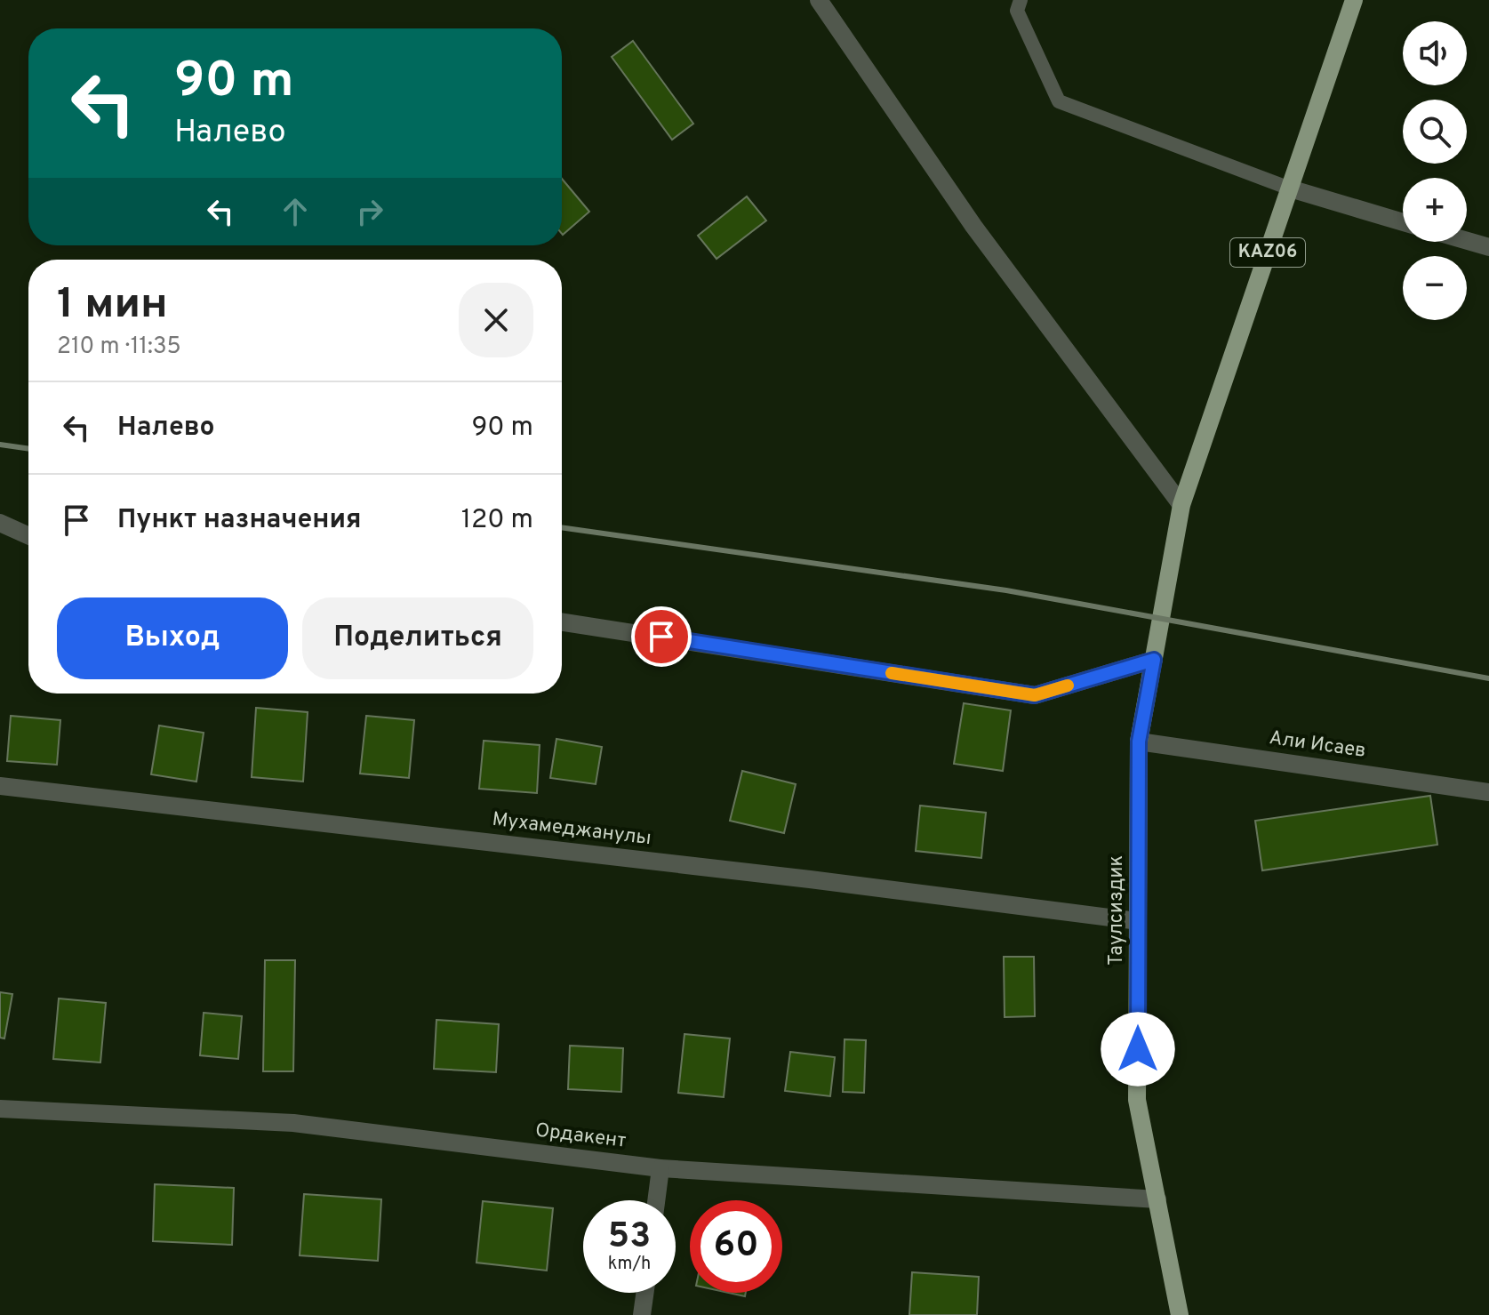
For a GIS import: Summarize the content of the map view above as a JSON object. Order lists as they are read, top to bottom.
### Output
{
  "streets": {
    "main road": ["KAZ06", "Таулсиздик"],
    "street": ["Али Исаев", "Мухамеджанулы", "Ордакент"]
  },
  "crossings": [
    ["KAZ06", "Таулсиздик"],
    ["Али Исаев", "Таулсиздик"],
    ["Мухамеджанулы", "Таулсиздик"],
    ["Таулсиздик", "Ордакент"]
  ],
  "page": {
    "map_buttons": ["+", "−"],
    "turn": ["90 m", "Налево"],
    "heading": ["1 мин", "210 m · 11:35"],
    "list": [
      {
        "name": "Налево",
        "value": "90 m"
      },
      {
        "name": "Пункт назначения",
        "value": "120 m"
      }
    ],
    "buttons": ["Выход", "Поделиться"],
    "speed": "53 km/h",
    "limit": "60"
  }
}
